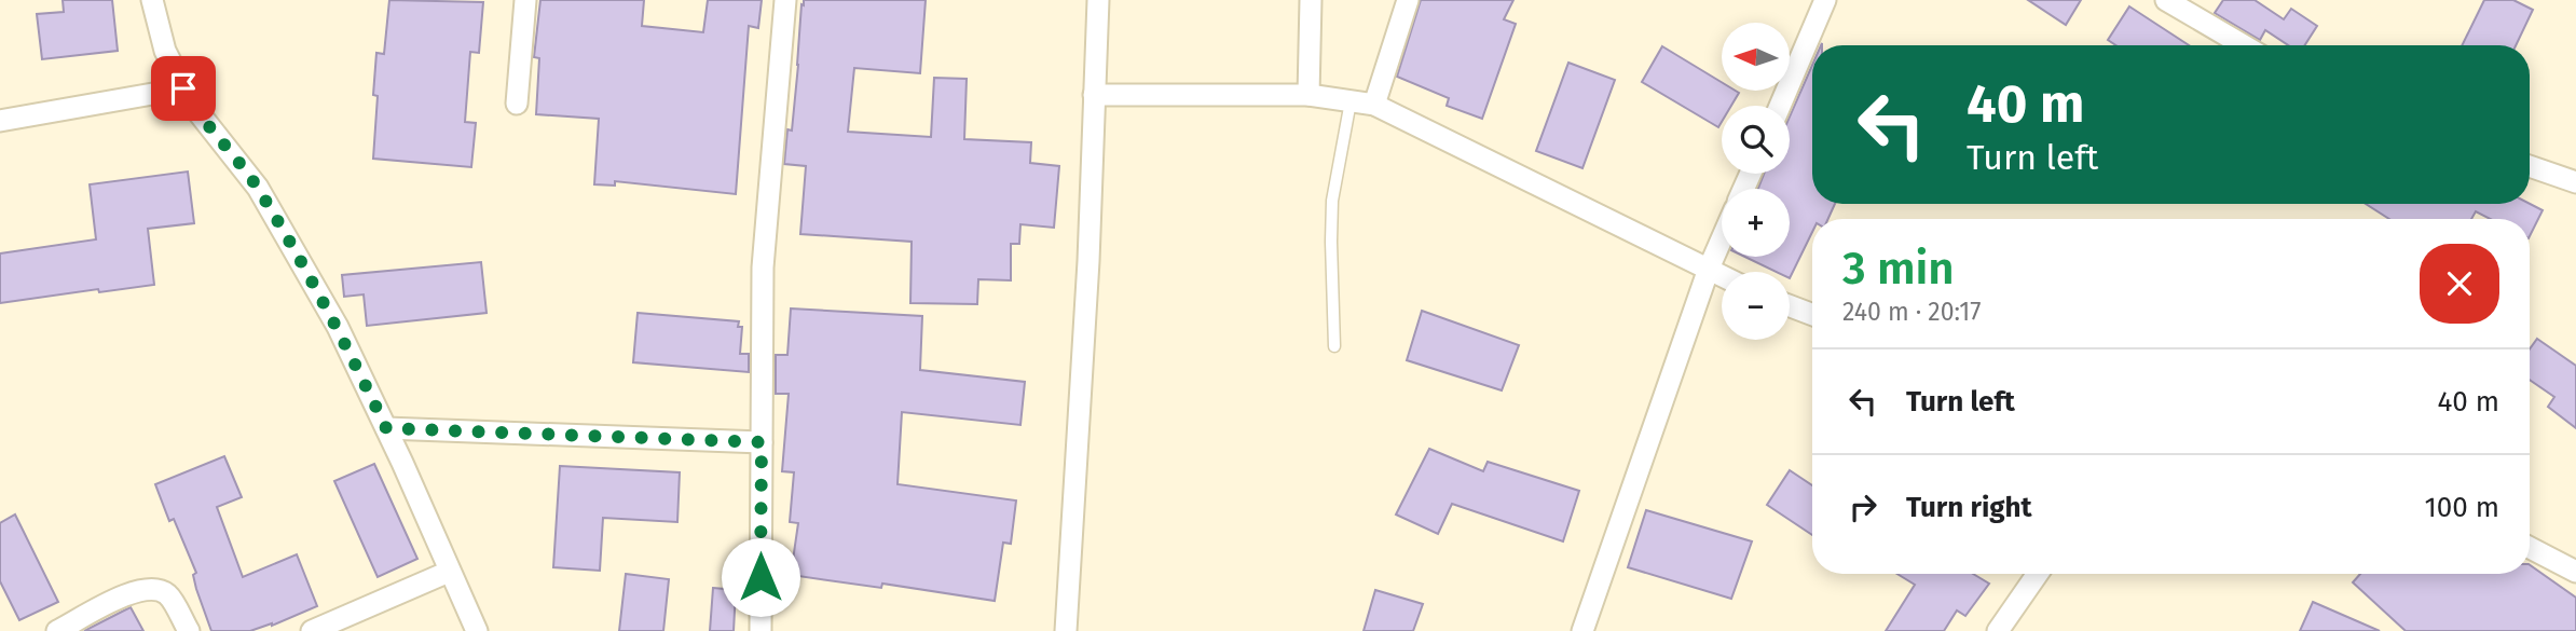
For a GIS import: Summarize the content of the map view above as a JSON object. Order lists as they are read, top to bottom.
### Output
{
  "north": "left",
  "page": {
    "map_buttons": ["+", "−"],
    "turn": ["40 m", "Turn left"],
    "heading": ["3 min", "240 m · 20:17"],
    "list": [
      {
        "name": "Turn left",
        "value": "40 m"
      },
      {
        "name": "Turn right",
        "value": "100 m"
      }
    ]
  }
}
